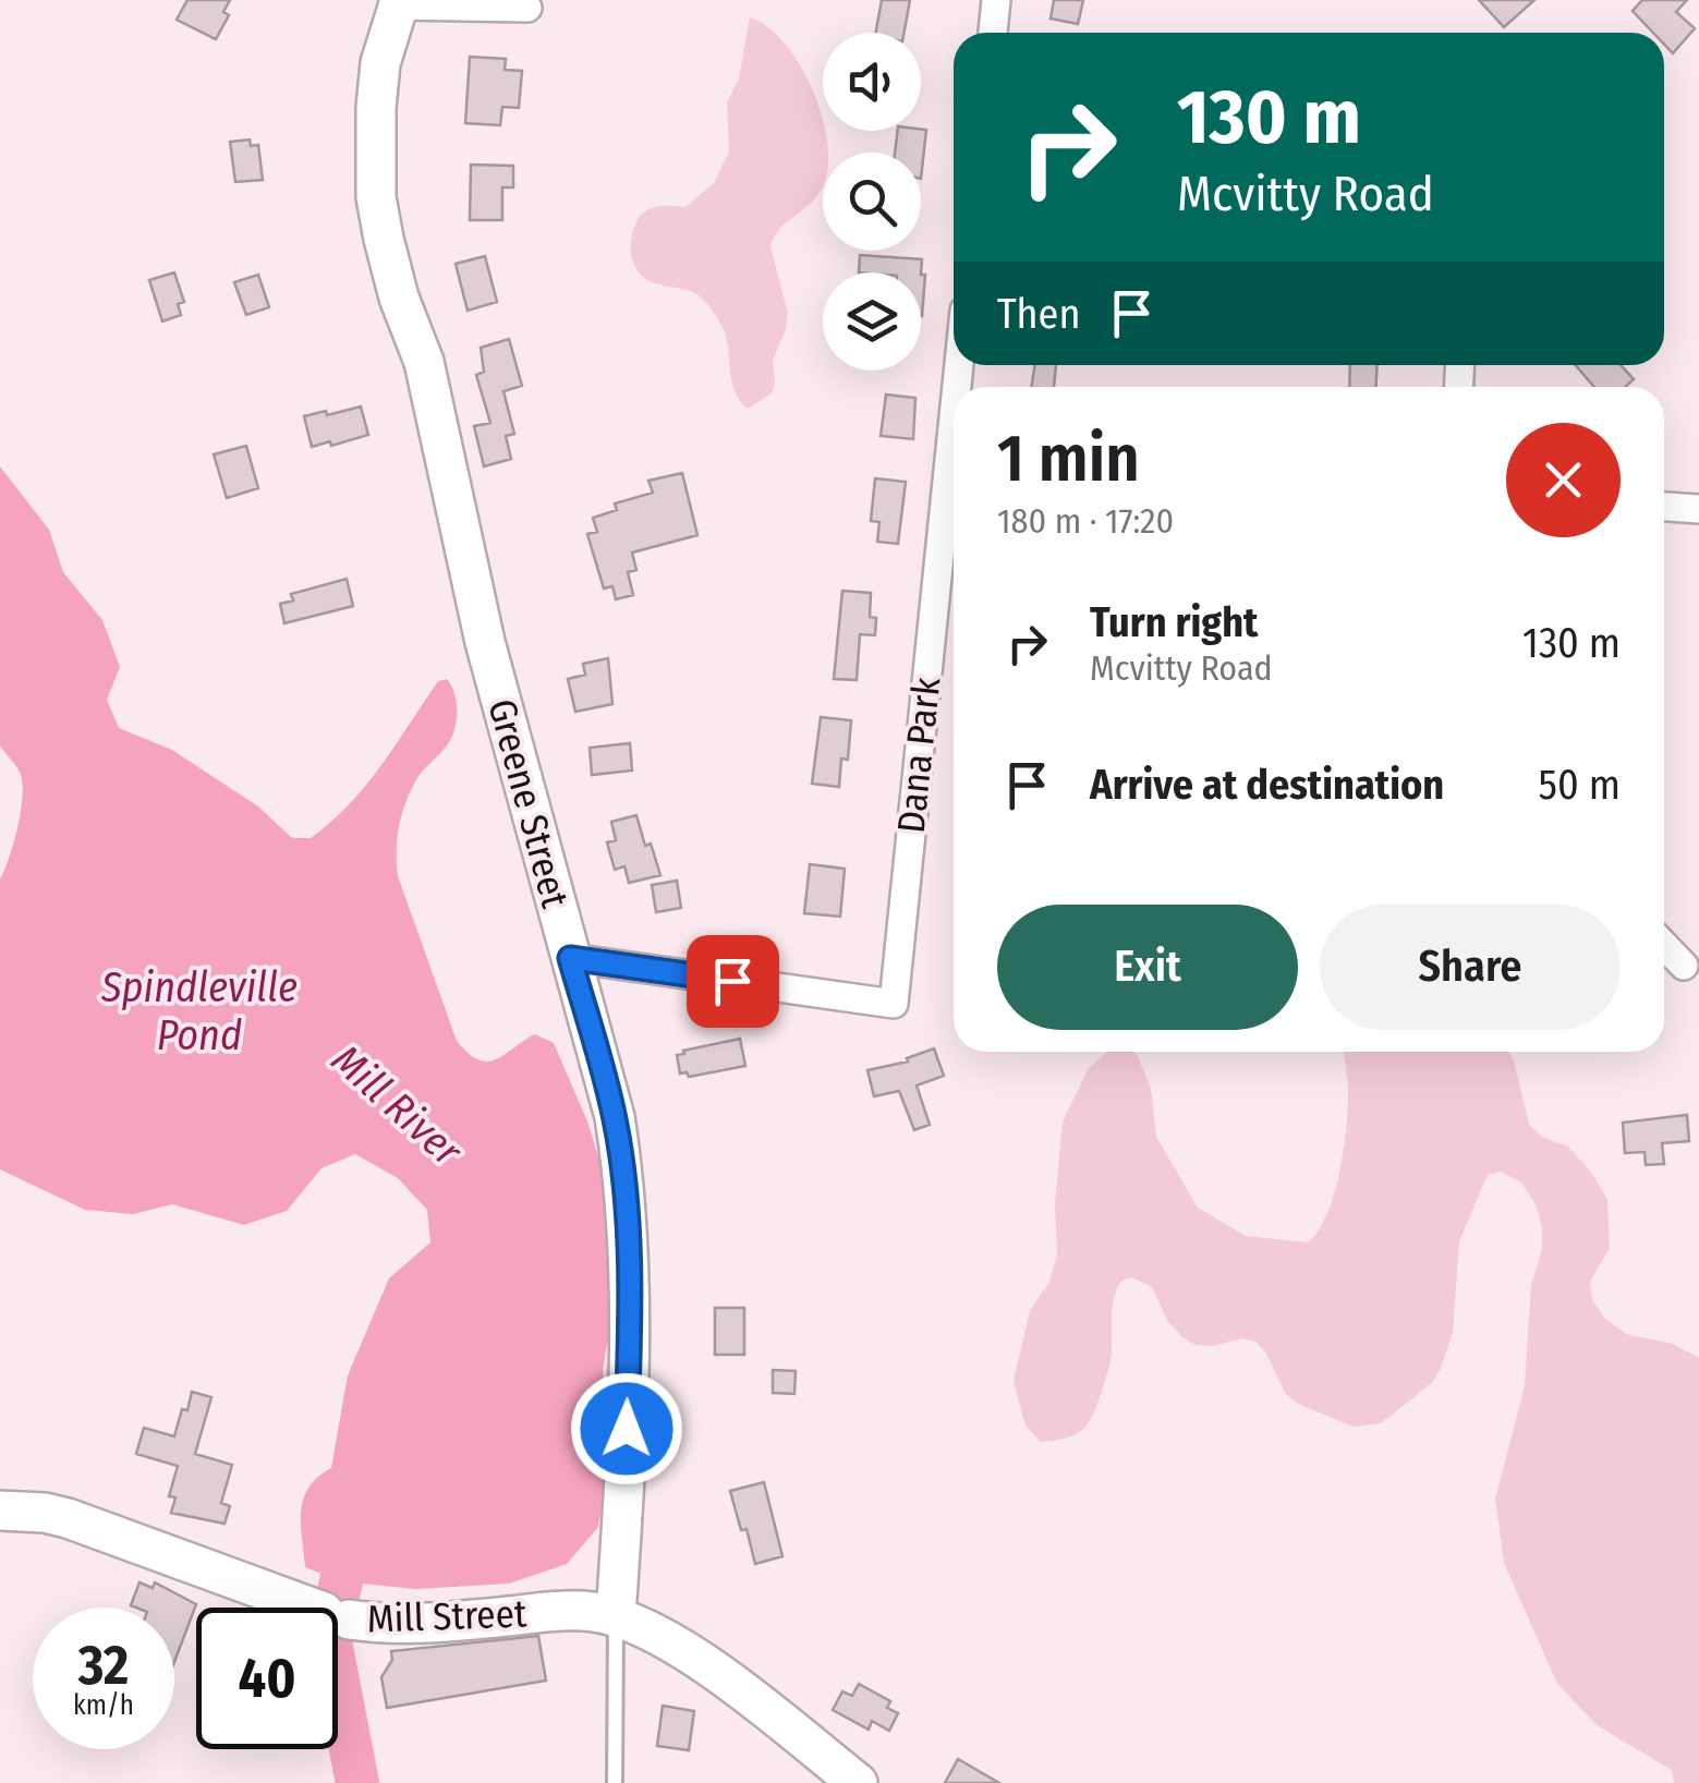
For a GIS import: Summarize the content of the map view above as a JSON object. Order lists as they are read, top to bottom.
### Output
{
  "streets": {
    "street": ["Dana Park", "Greene Street", "Mill Street"]
  },
  "crossings": [
    ["Dana Park", "Greene Street"],
    ["Greene Street", "Mill Street"]
  ],
  "water": ["Spindleville Pond", "Mill River"],
  "page": {
    "turn": ["130 m", "Mcvitty Road"],
    "then": "Then",
    "heading": ["1 min", "180 m · 17:20"],
    "list": [
      {
        "name": "Turn right",
        "note": "Mcvitty Road",
        "value": "130 m"
      },
      {
        "name": "Arrive at destination",
        "value": "50 m"
      }
    ],
    "buttons": ["Exit", "Share"],
    "speed": "32 km/h",
    "limit": "40"
  }
}
